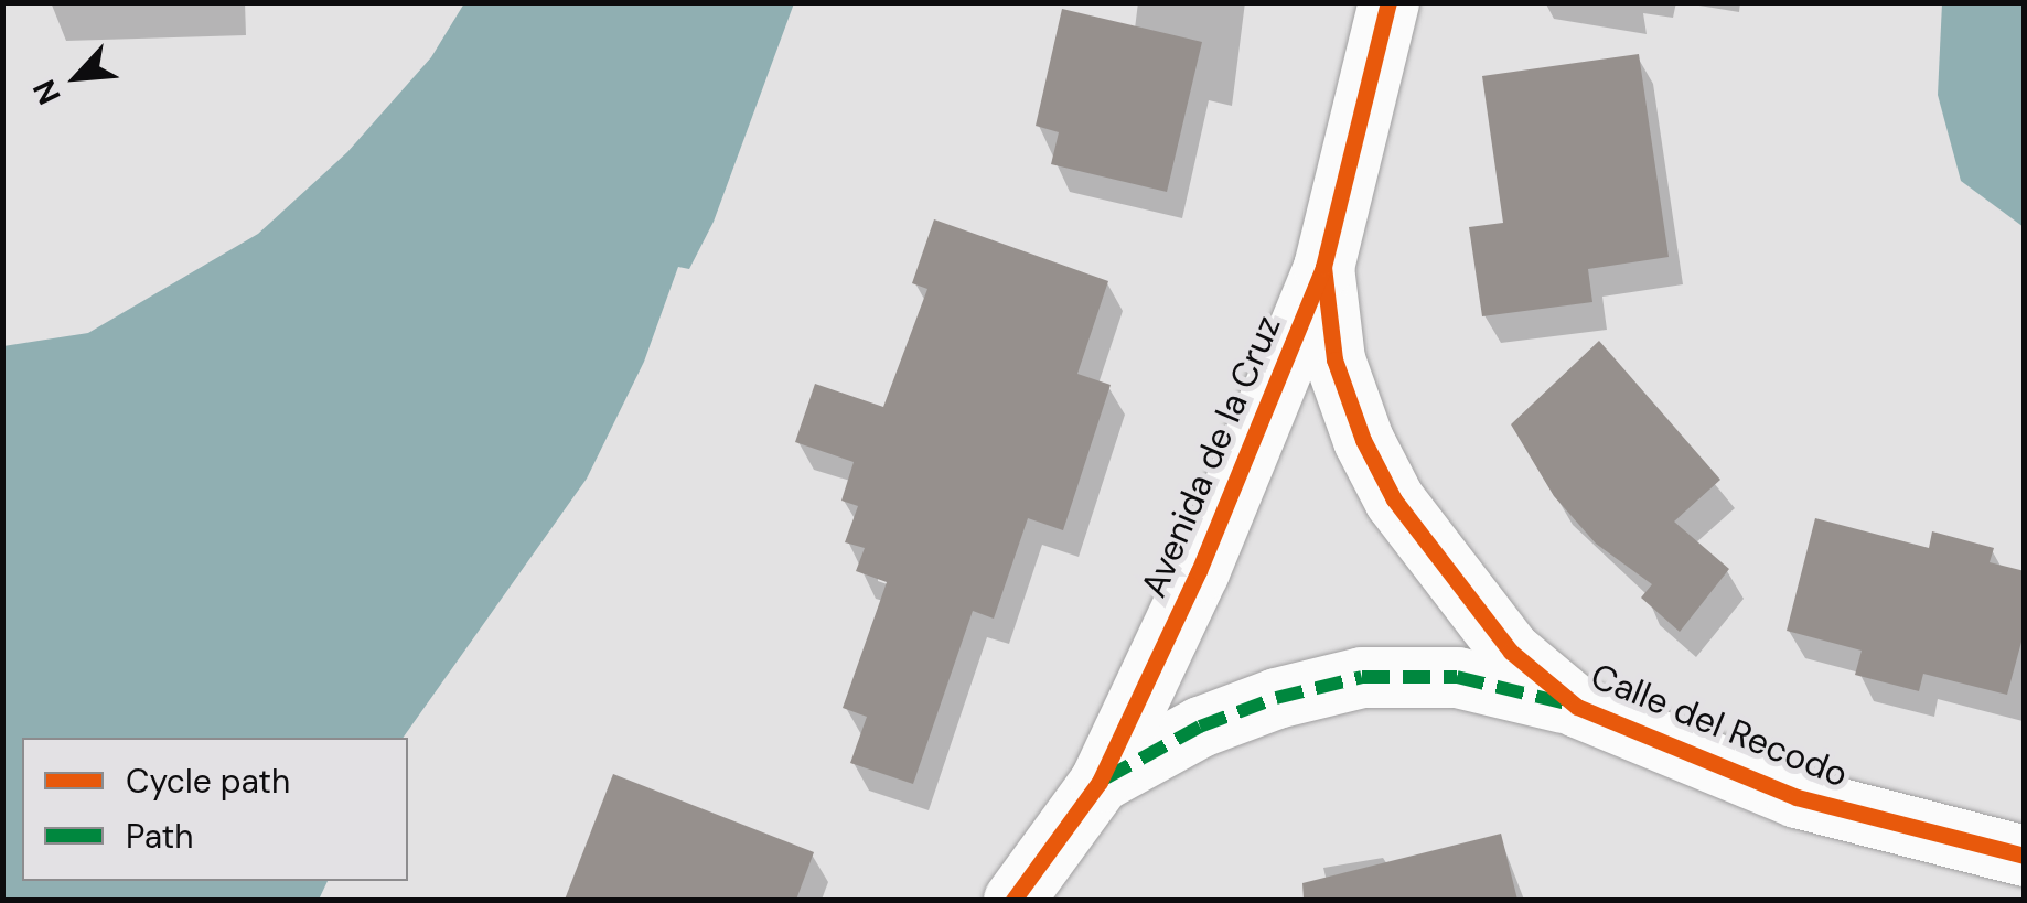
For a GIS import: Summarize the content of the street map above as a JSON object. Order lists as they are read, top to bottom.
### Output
{
  "streets": {
    "street": ["Avenida de la Cruz", "Calle del Recodo"]
  },
  "crossings": [
    ["Avenida de la Cruz", "Calle del Recodo"]
  ],
  "legend": ["Cycle path", "Path"],
  "north": "bottom left"
}
